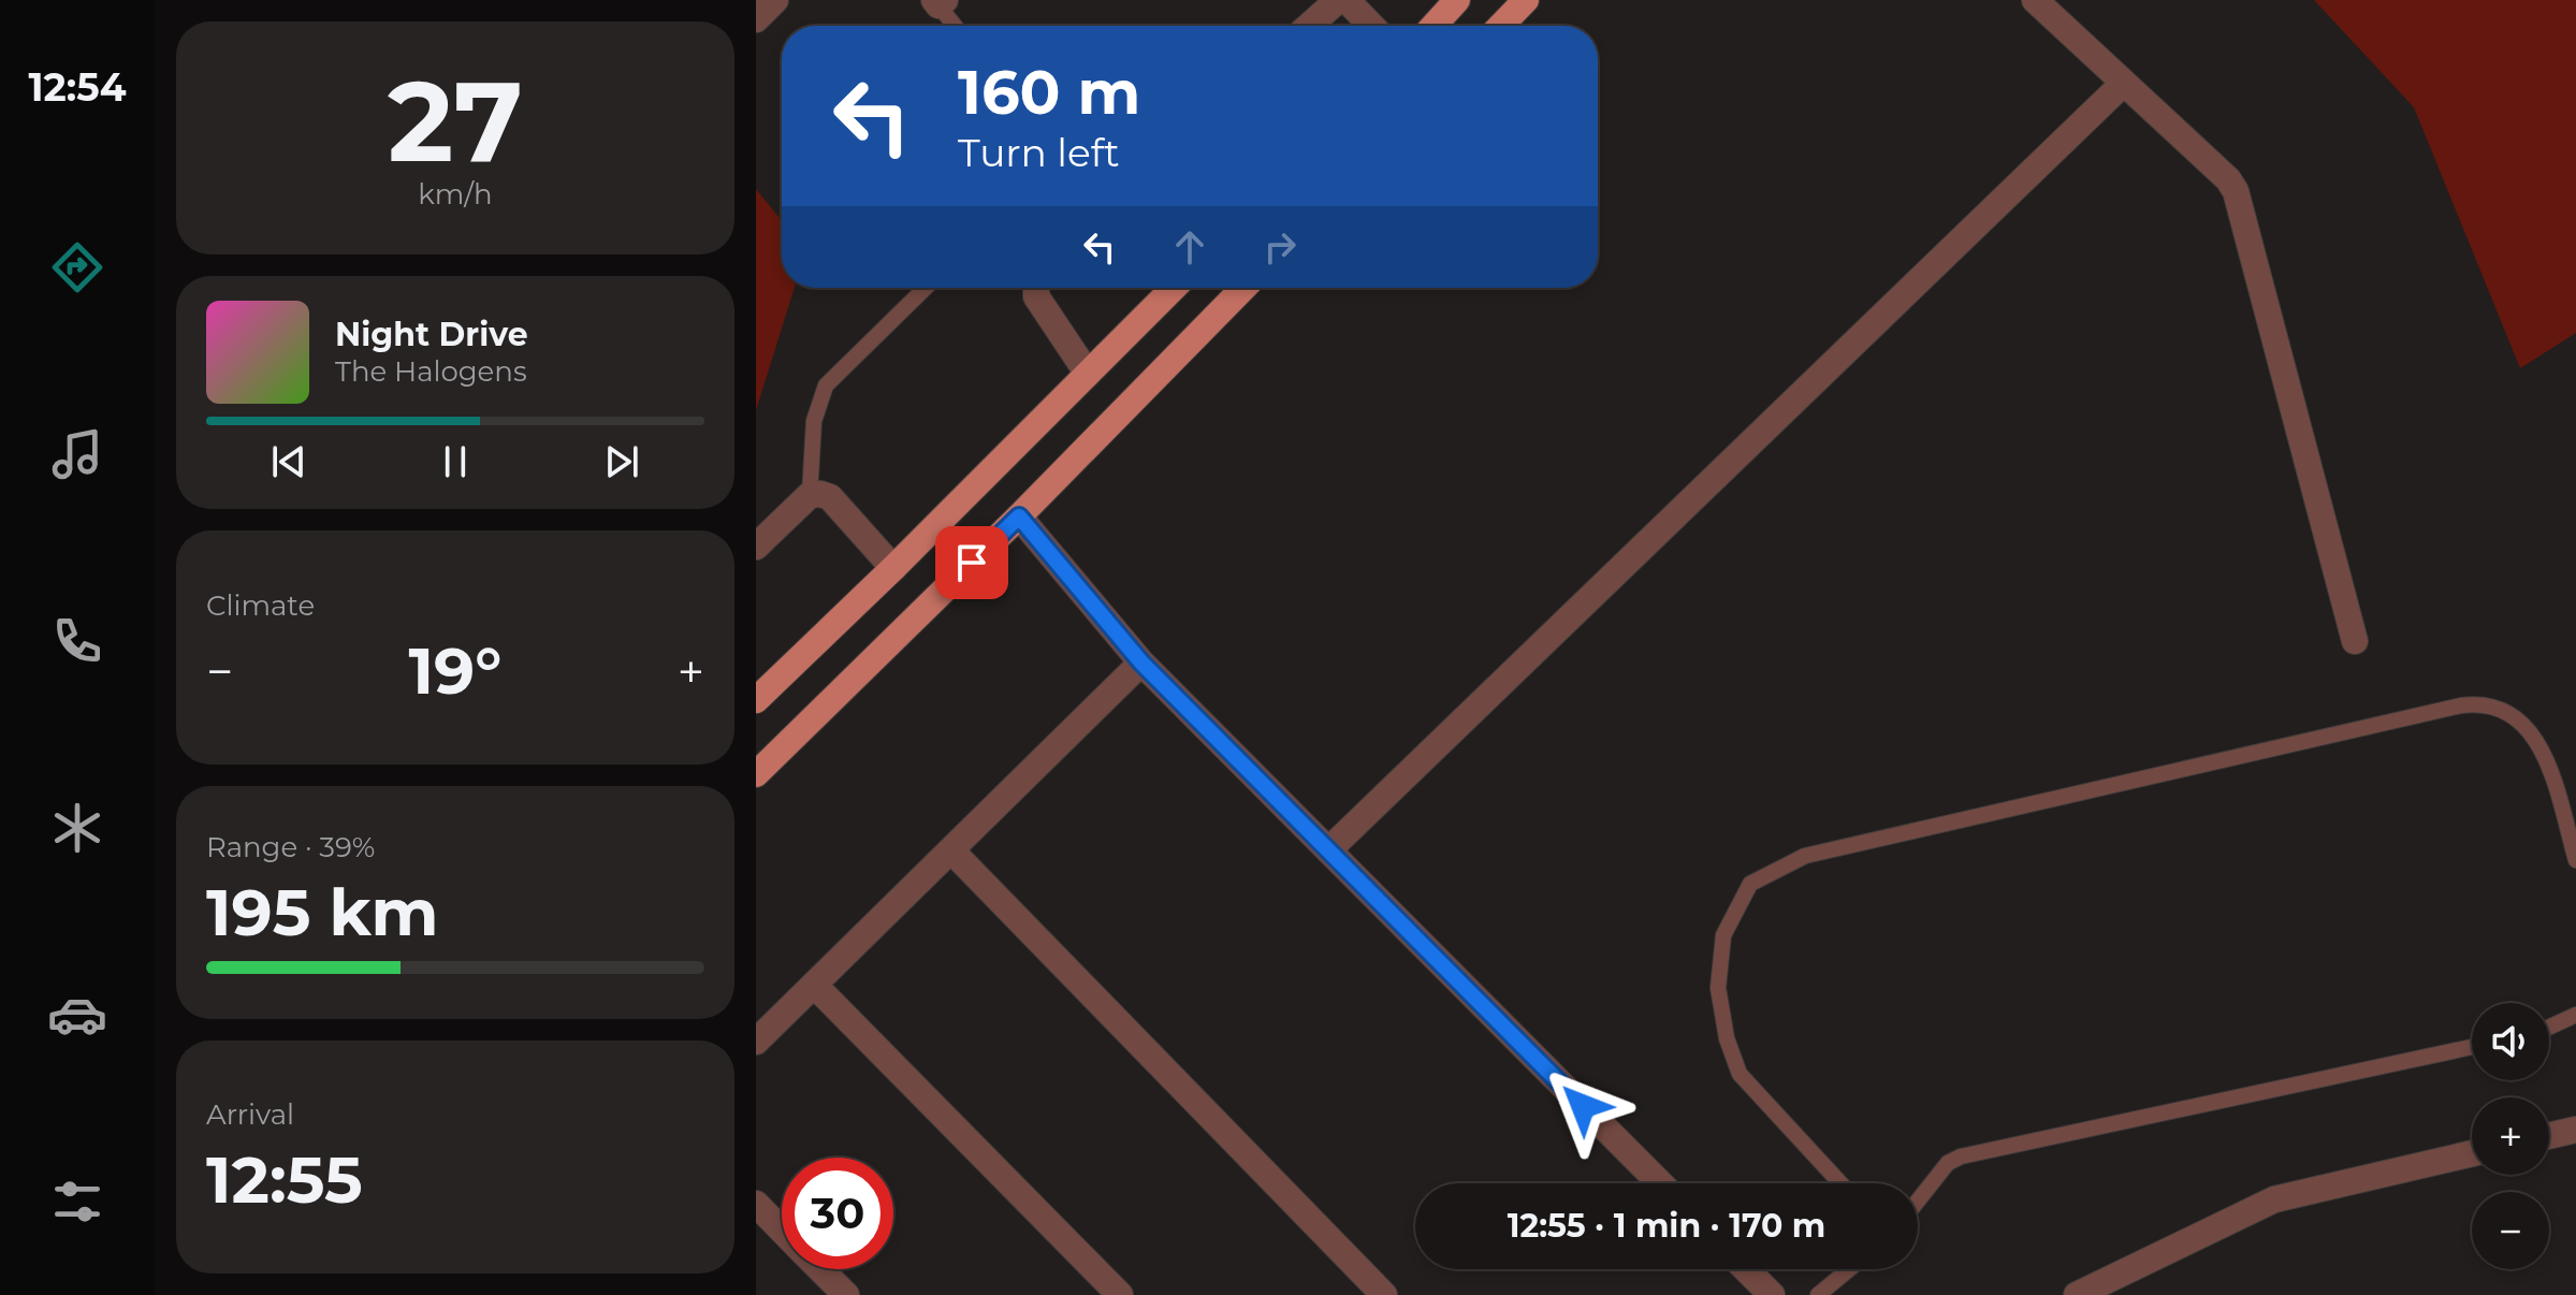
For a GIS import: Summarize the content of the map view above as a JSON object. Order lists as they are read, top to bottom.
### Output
{
  "page": {
    "tabs": "12:54",
    "tile": [
      ["27", "km/h"],
      "Climate",
      ["Range · 39%", "195 km"],
      ["Arrival", "12:55"]
    ],
    "turn": ["160 m", "Turn left"],
    "song": ["Night Drive", "The Halogens"],
    "heat": ["−", "19°", "+"],
    "map_buttons": ["+", "−"],
    "limit": "30",
    "trip": "12:55 · 1 min · 170 m"
  }
}
